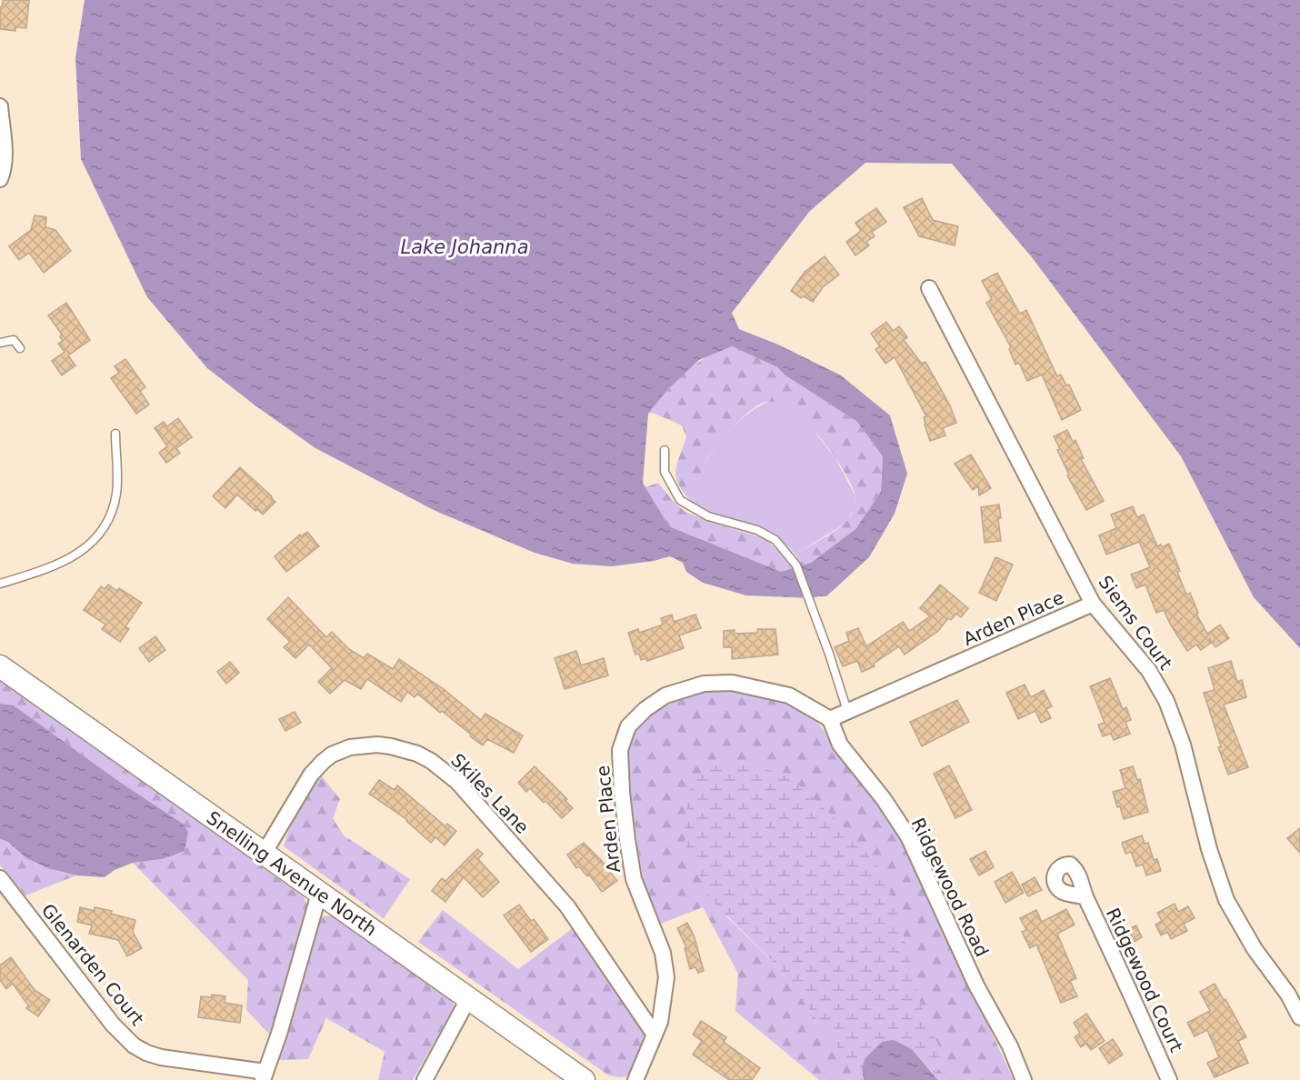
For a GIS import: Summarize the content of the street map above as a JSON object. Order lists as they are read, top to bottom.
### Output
{
  "streets": {
    "street": [
      "Arden Place",
      "Siems Court",
      "Skiles Lane",
      "Snelling Avenue North",
      "Ridgewood Road",
      "Glenarden Court",
      "Ridgewood Court"
    ]
  },
  "crossings": [
    ["Arden Place", "Siems Court"],
    ["Arden Place", "Skiles Lane"],
    ["Arden Place", "Ridgewood Road"],
    ["Skiles Lane", "Snelling Avenue North"]
  ],
  "water": ["Lake Johanna"]
}
